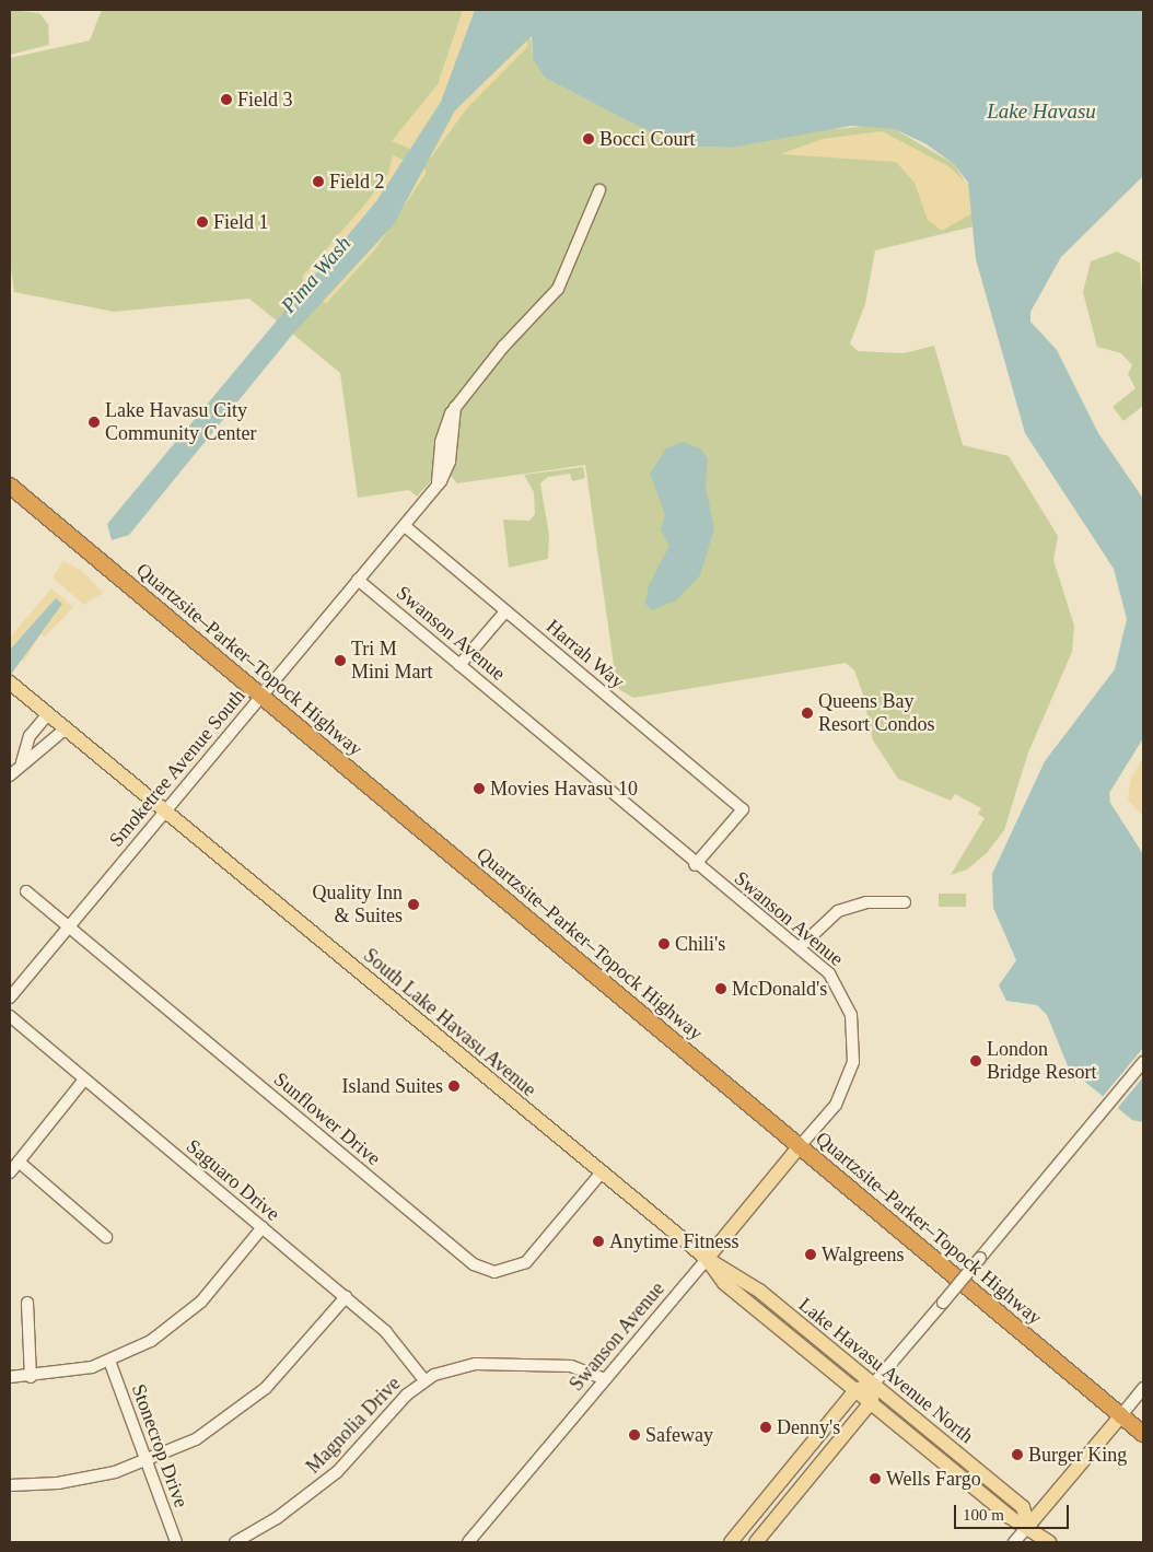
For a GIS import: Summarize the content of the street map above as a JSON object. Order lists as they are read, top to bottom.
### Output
{
  "streets": {
    "highway": ["Quartzsite–Parker–Topock Highway"],
    "main road": ["Swanson Avenue", "South Lake Havasu Avenue", "Lake Havasu Avenue North"],
    "street": [
      "Harrah Way",
      "Smoketree Avenue South",
      "Sunflower Drive",
      "Saguaro Drive",
      "Magnolia Drive",
      "Stonecrop Drive"
    ]
  },
  "crossings": [
    ["Swanson Avenue", "Harrah Way"],
    ["Swanson Avenue", "Quartzsite–Parker–Topock Highway"],
    ["Swanson Avenue", "Smoketree Avenue South"],
    ["Swanson Avenue", "South Lake Havasu Avenue"],
    ["Swanson Avenue", "Magnolia Drive"],
    ["Harrah Way", "Smoketree Avenue South"],
    ["Quartzsite–Parker–Topock Highway", "Smoketree Avenue South"],
    ["Smoketree Avenue South", "South Lake Havasu Avenue"],
    ["Smoketree Avenue South", "Sunflower Drive"],
    ["South Lake Havasu Avenue", "Sunflower Drive"],
    ["South Lake Havasu Avenue", "Lake Havasu Avenue North"],
    ["Saguaro Drive", "Magnolia Drive"]
  ],
  "water": ["Lake Havasu", "Pima Wash"],
  "places": [
    "Field 3",
    "Bocci Court",
    "Field 2",
    "Field 1",
    "Lake Havasu City Community Center",
    "Tri M Mini Mart",
    "Queens Bay Resort Condos",
    "Movies Havasu 10",
    "Quality Inn & Suites",
    "Chili's",
    "McDonald's",
    "London Bridge Resort",
    "Island Suites",
    "Anytime Fitness",
    "Walgreens",
    "Denny's",
    "Safeway",
    "Burger King",
    "Wells Fargo"
  ],
  "scale_bar": "100 m"
}
